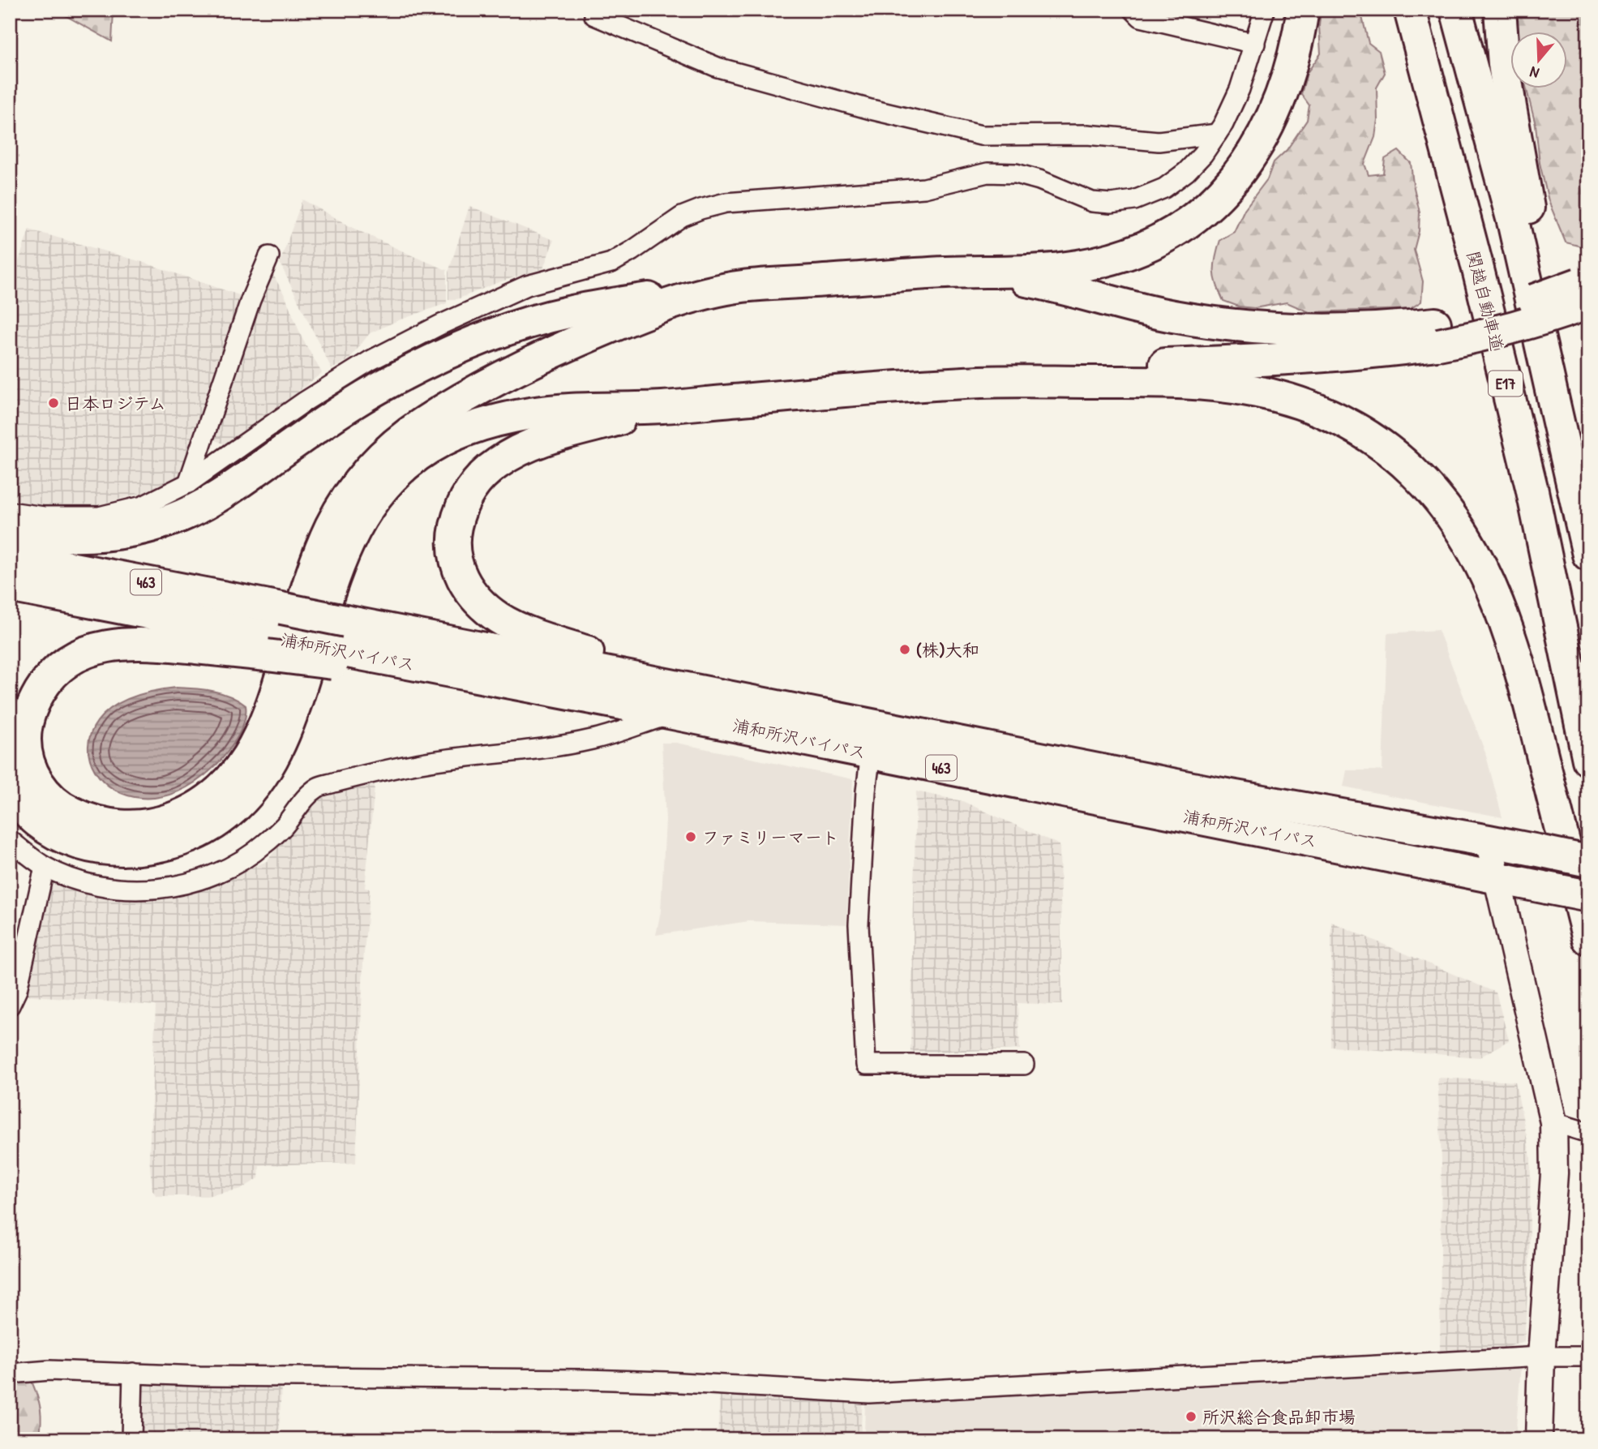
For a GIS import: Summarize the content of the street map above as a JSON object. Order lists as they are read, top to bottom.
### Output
{
  "streets": {
    "highway": [
      "関越自動車道",
      "E17",
      "463",
      "浦和所沢バイパス"
    ]
  },
  "places": [
    "日本ロジテム",
    "(株)大和",
    "ファミリーマート",
    "所沢総合食品卸市場"
  ],
  "north": "bottom"
}
